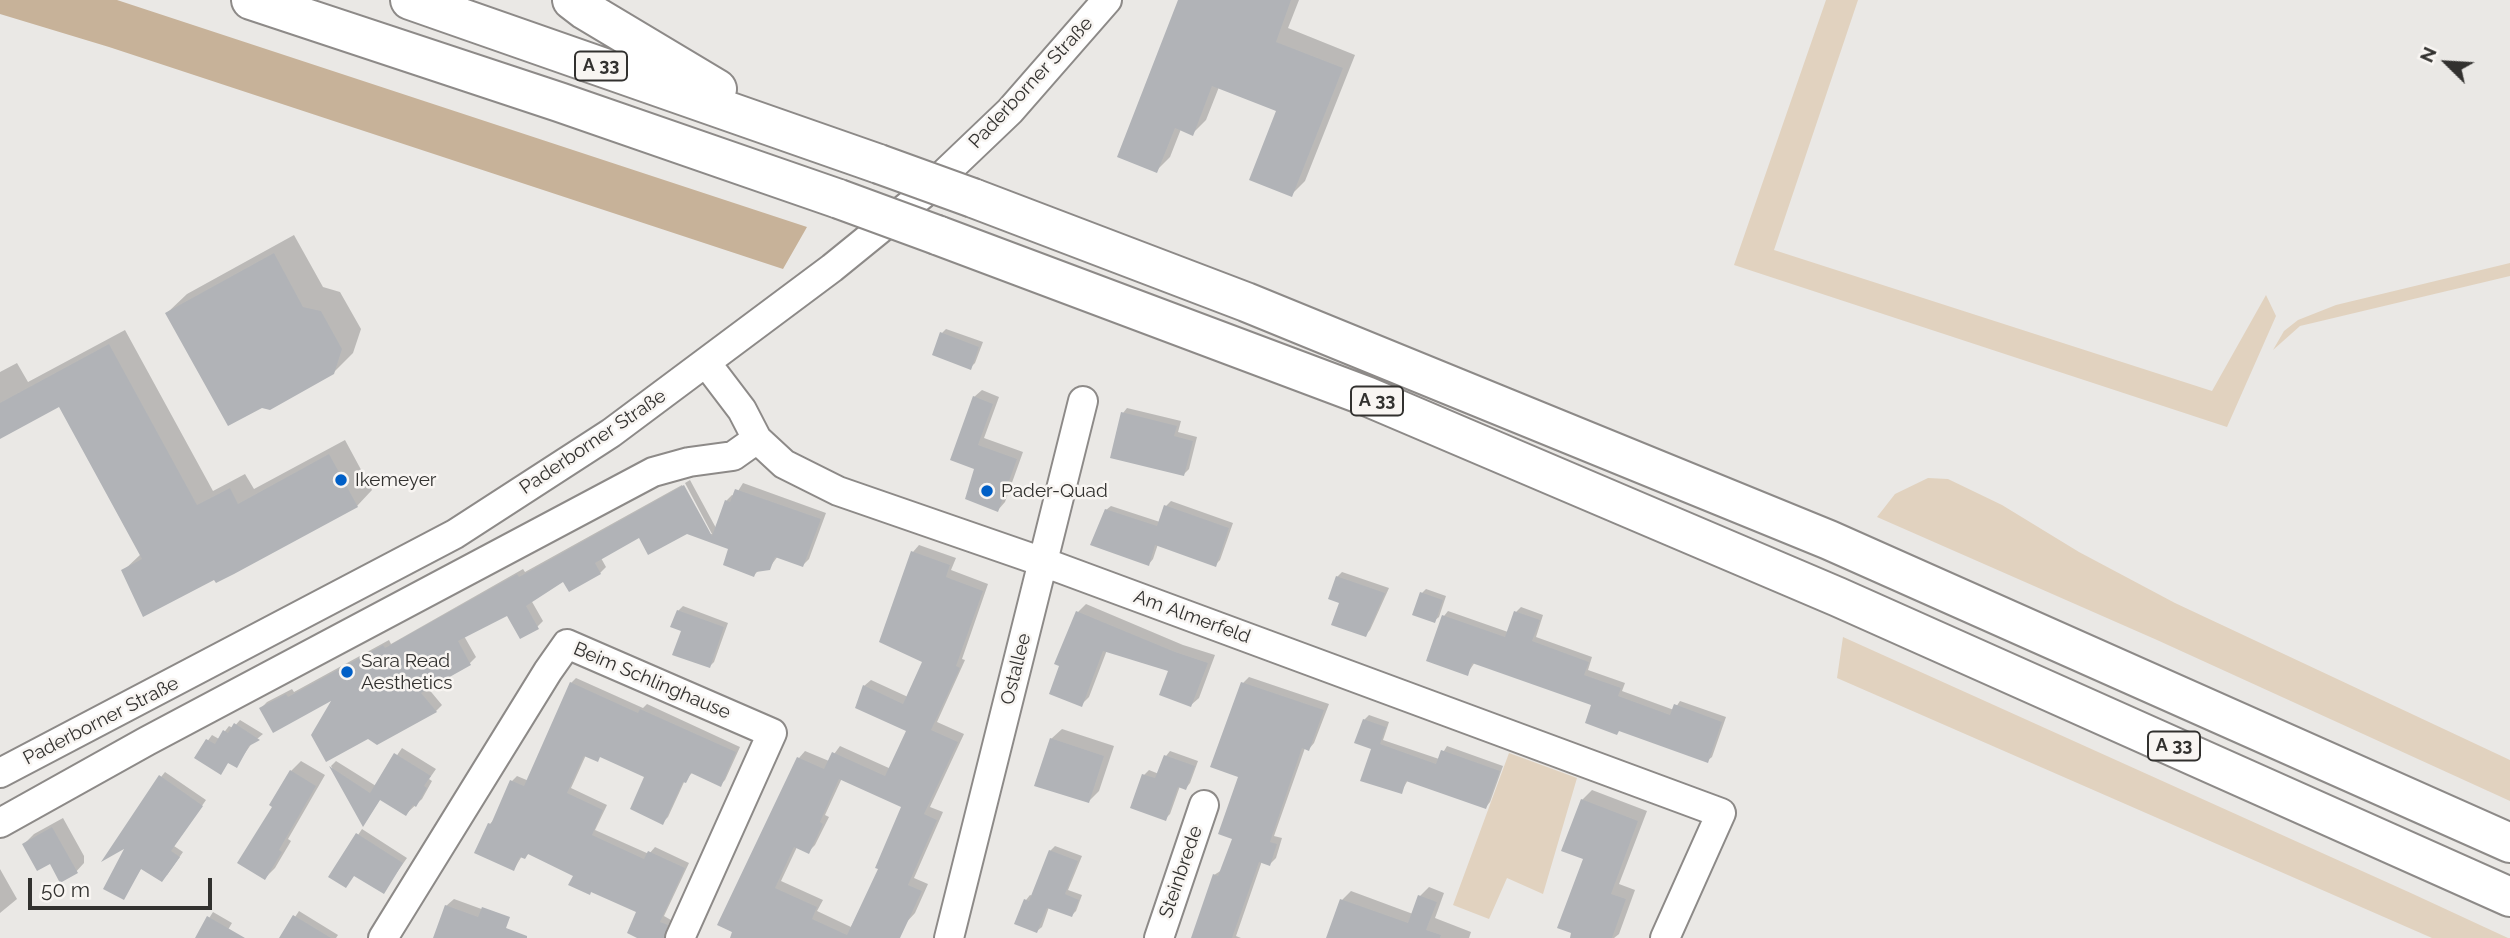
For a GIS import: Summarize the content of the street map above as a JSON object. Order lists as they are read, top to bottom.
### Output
{
  "streets": {
    "highway": ["A 33"],
    "street": [
      "Paderborner Straße",
      "Am Almerfeld",
      "Ostallee",
      "Beim Schlinghause",
      "Steinbrede"
    ]
  },
  "crossings": [
    ["Paderborner Straße", "Am Almerfeld"],
    ["Am Almerfeld", "Ostallee"]
  ],
  "places": ["Ikemeyer", "Pader-Quad", "Sara Read Aesthetics"],
  "scale_bar": "50 m",
  "north": "top left"
}
